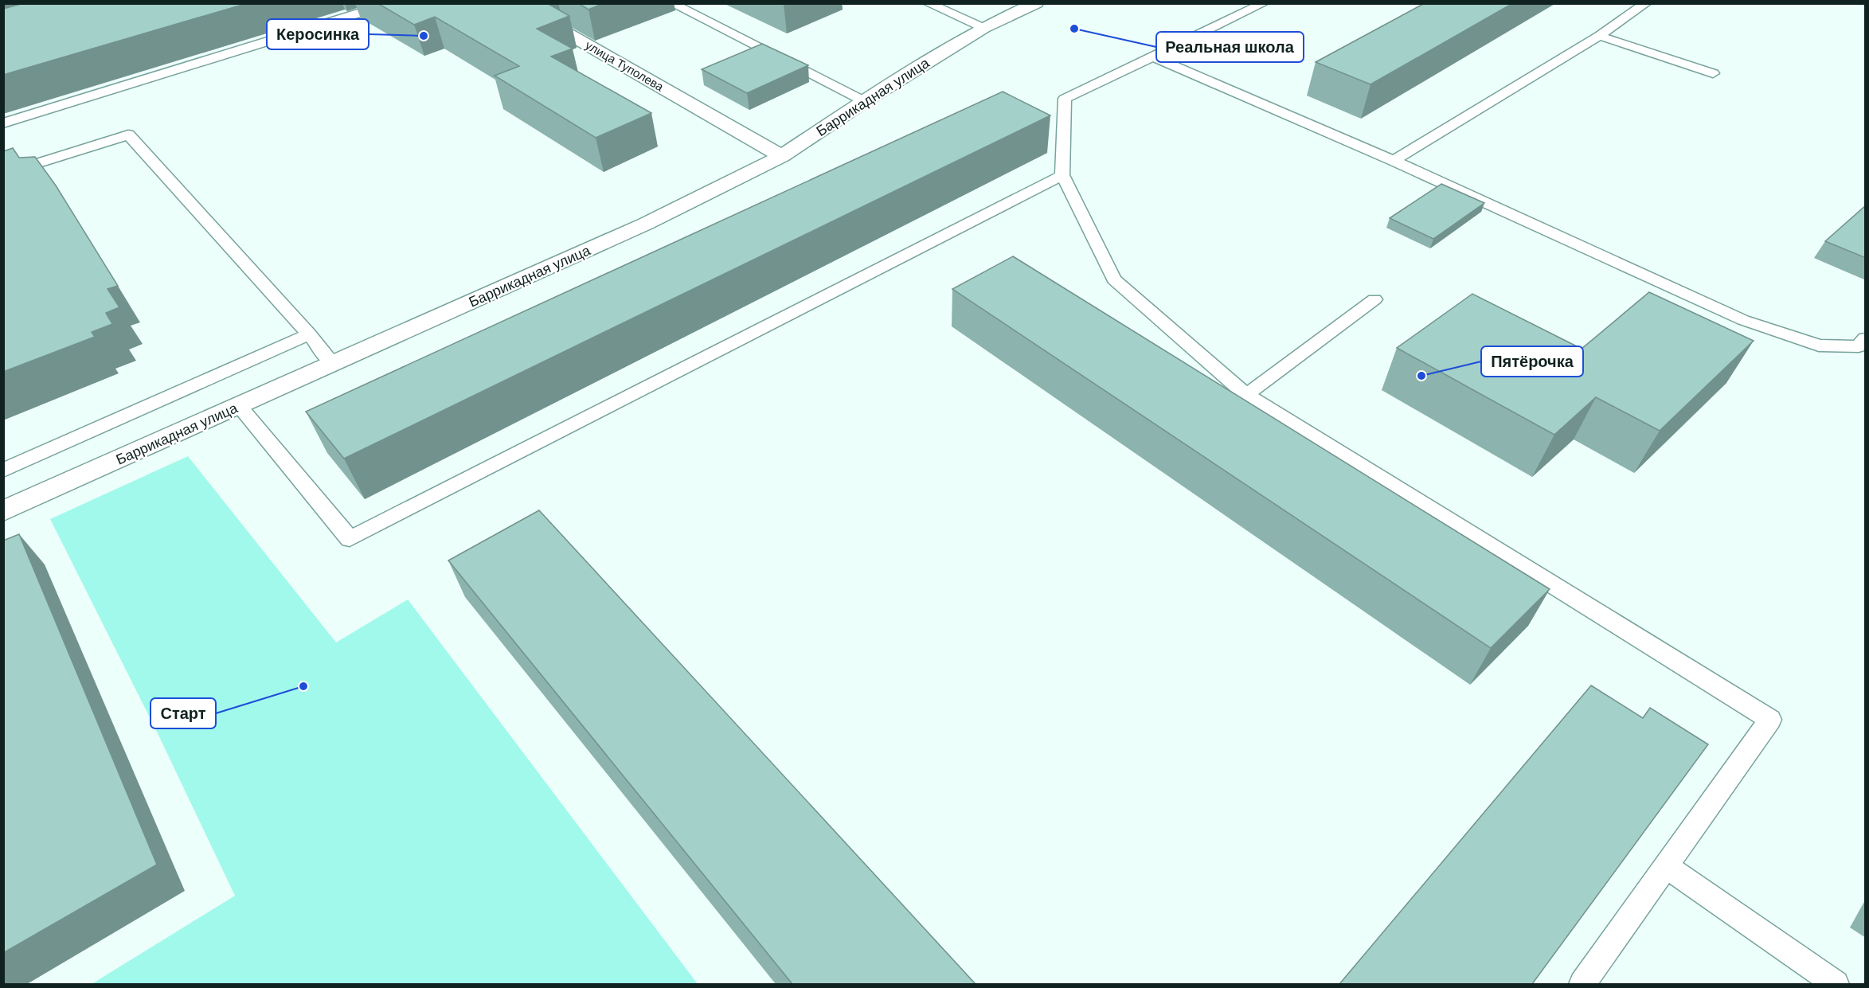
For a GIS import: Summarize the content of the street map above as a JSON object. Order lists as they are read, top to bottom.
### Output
{
  "streets": {
    "street": ["улица Туполева", "Баррикадная улица"]
  },
  "crossings": [
    ["улица Туполева", "Баррикадная улица"]
  ],
  "places": [
    "Реальная школа",
    "Керосинка",
    "Пятёрочка",
    "Старт"
  ]
}
